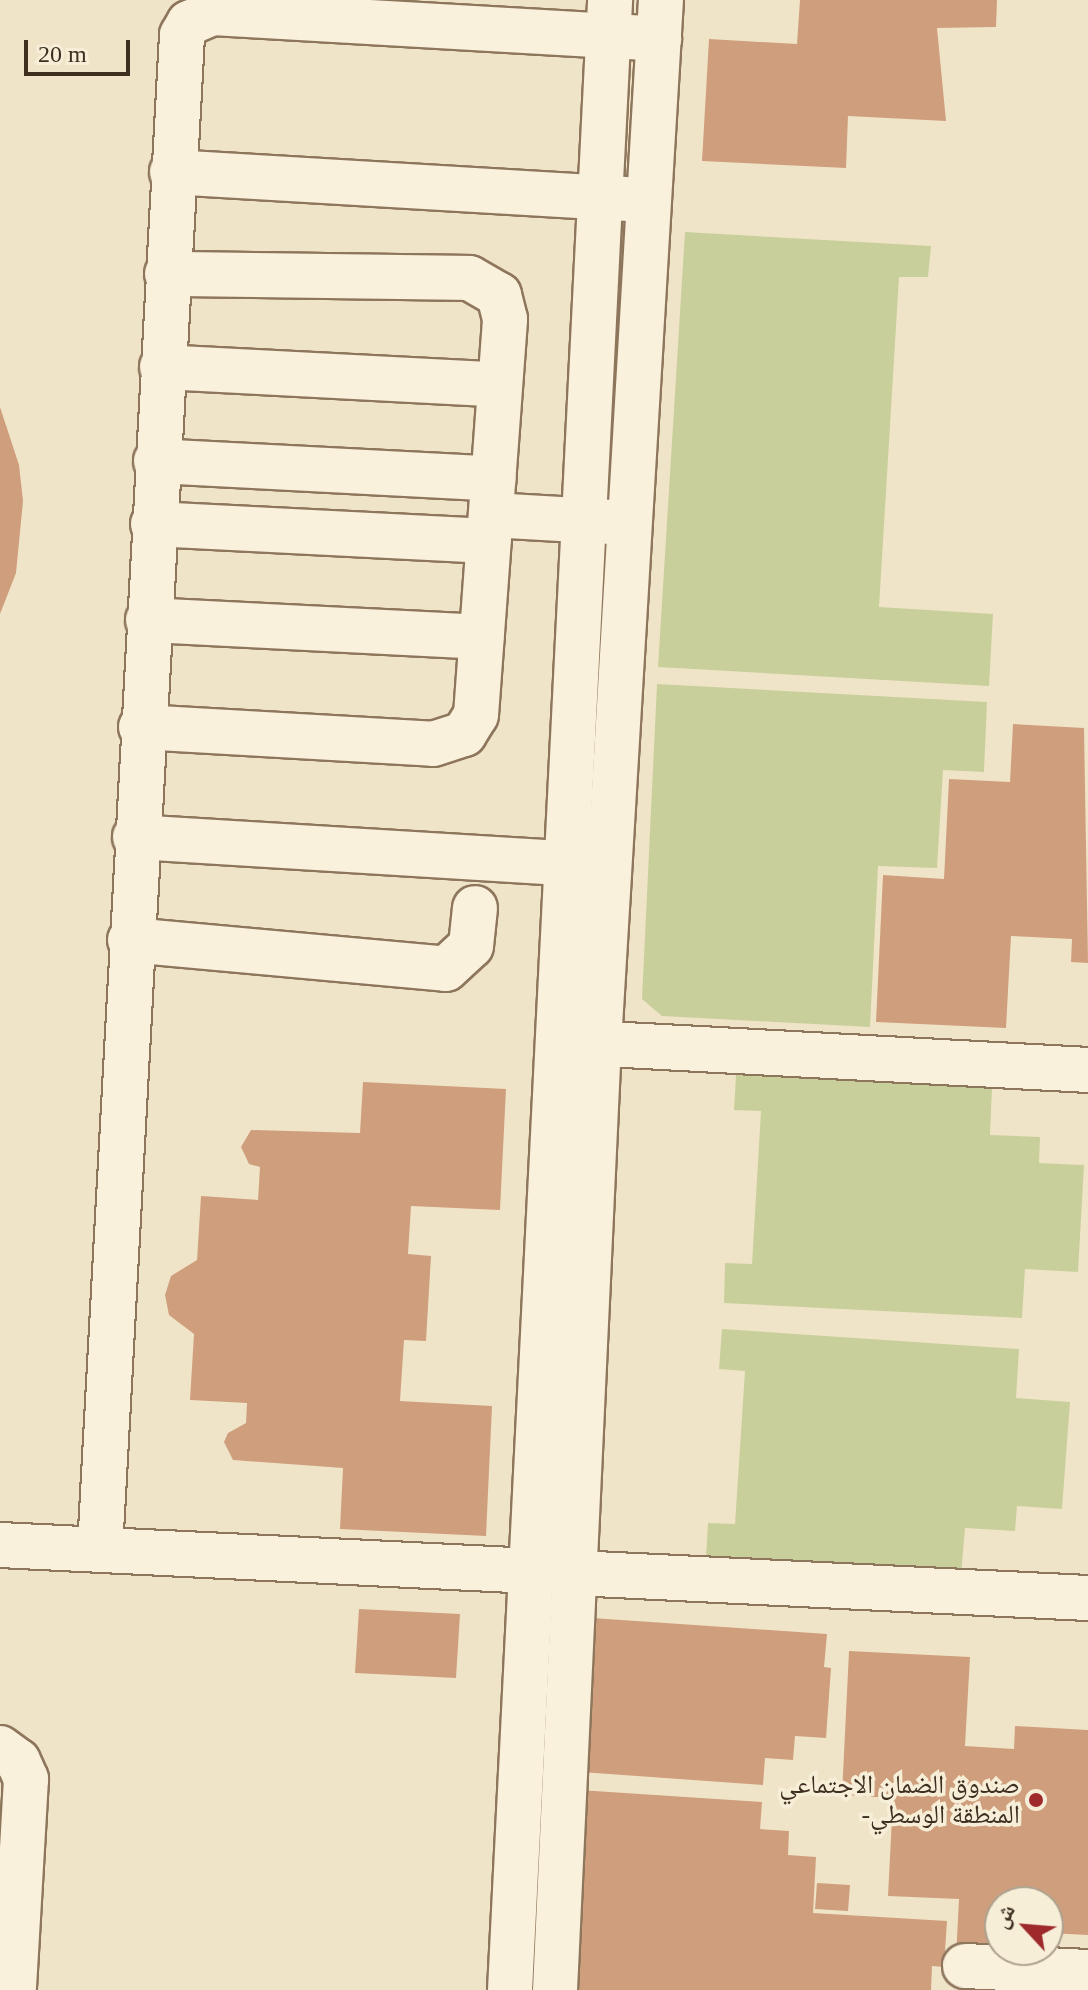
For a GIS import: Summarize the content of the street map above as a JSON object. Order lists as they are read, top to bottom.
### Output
{
  "places": ["صندوق الضمان الاجتماعي -المنطقة الوسطي"],
  "scale_bar": "20 m",
  "north": "top left"
}
